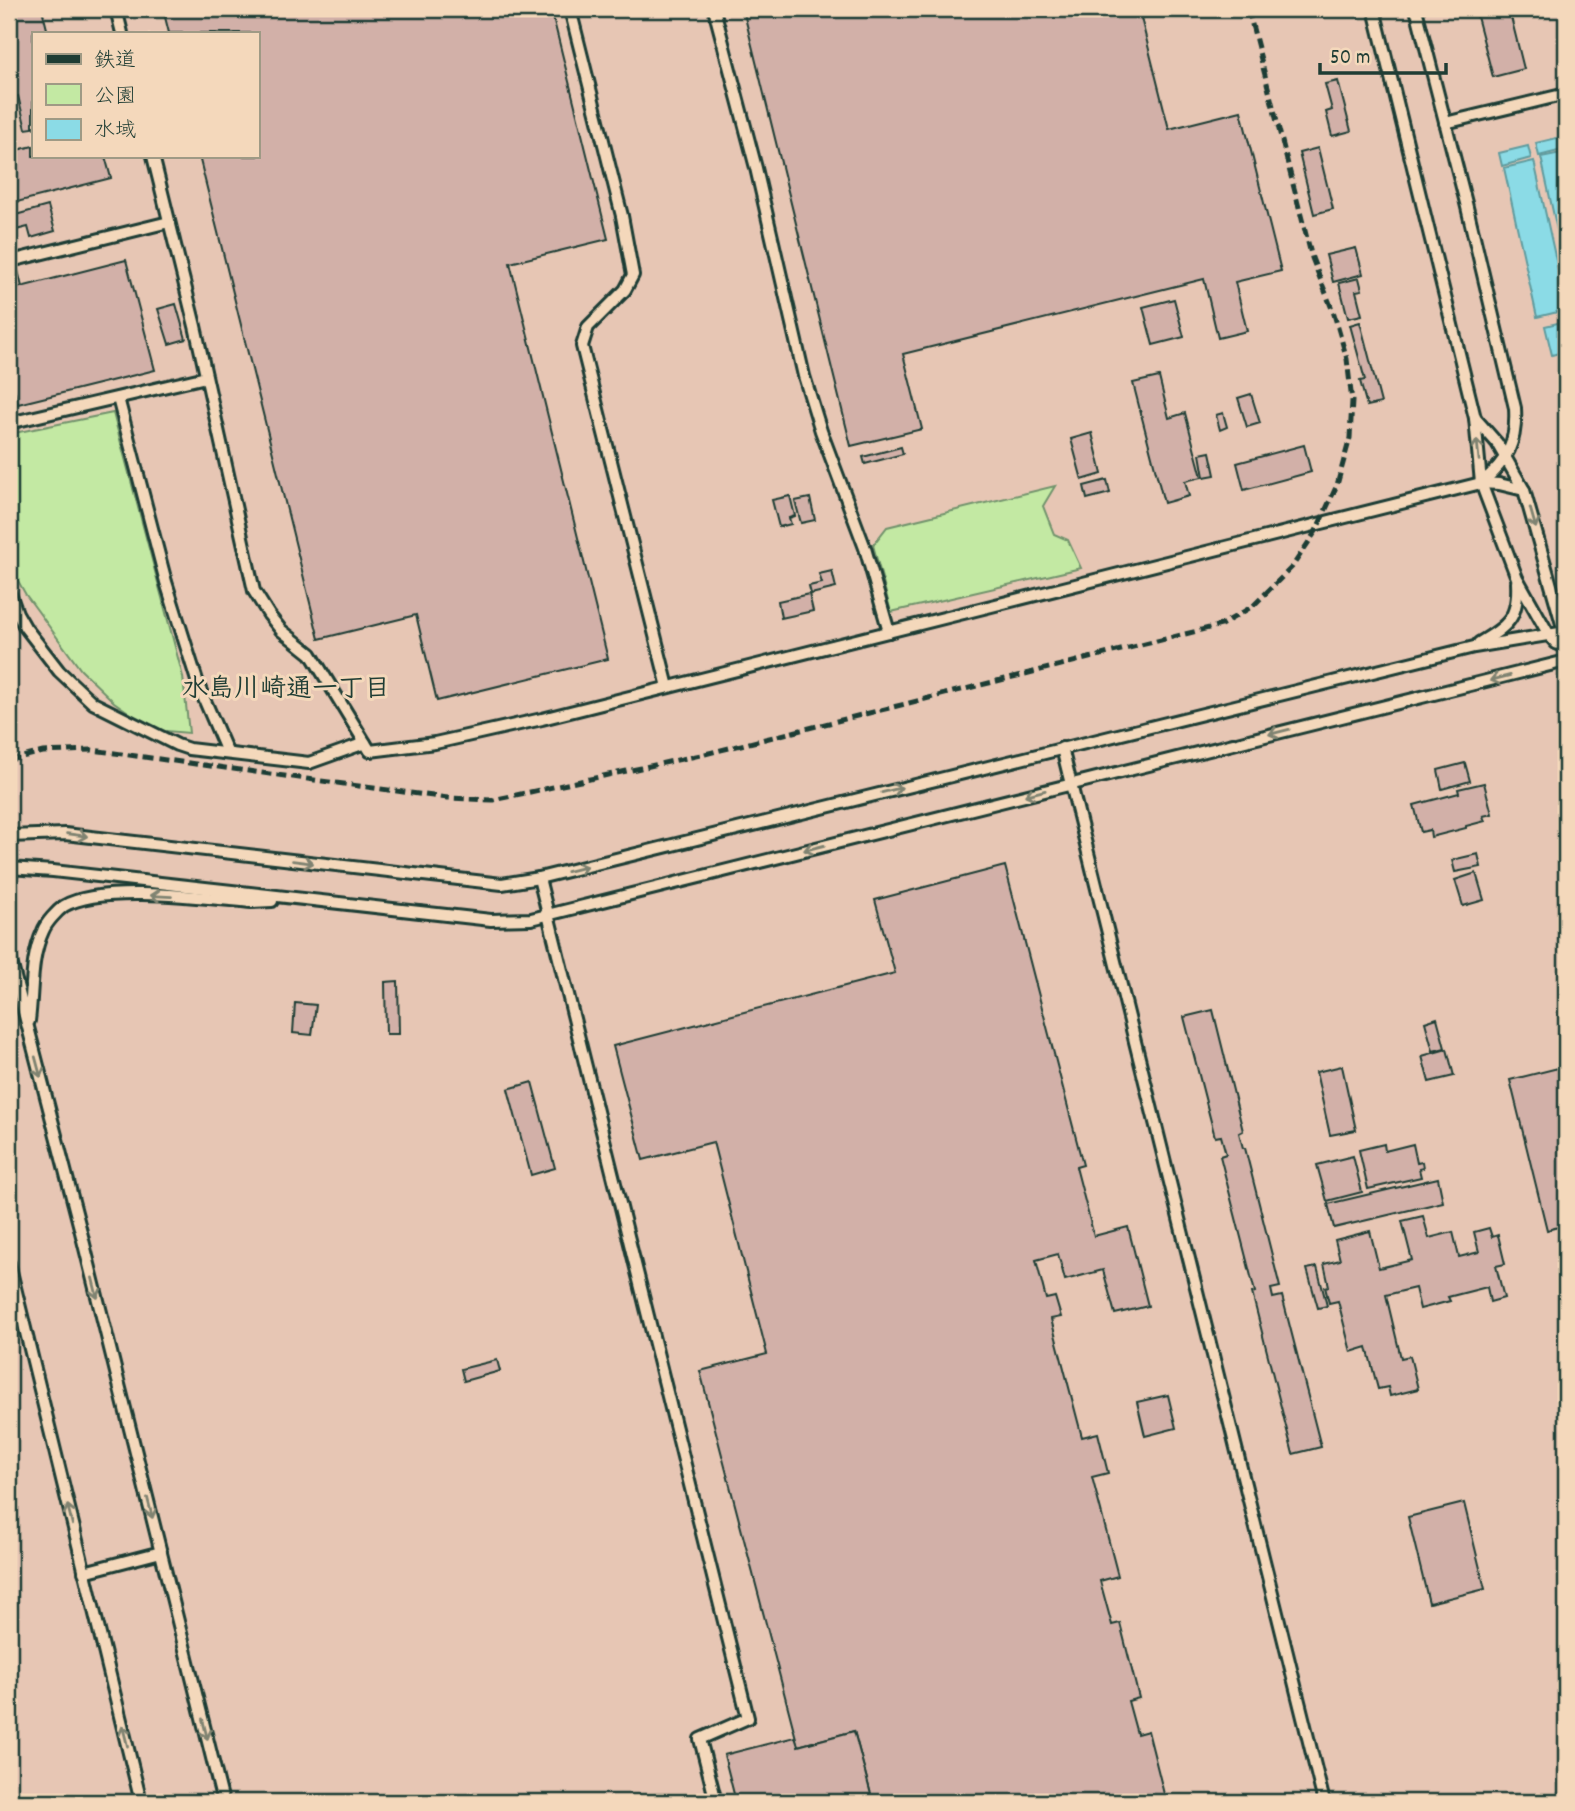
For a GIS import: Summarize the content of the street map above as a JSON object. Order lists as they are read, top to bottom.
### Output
{
  "districts": ["水島川崎通一丁目"],
  "legend": ["鉄道", "公園", "水域"],
  "scale_bar": "50 m"
}
